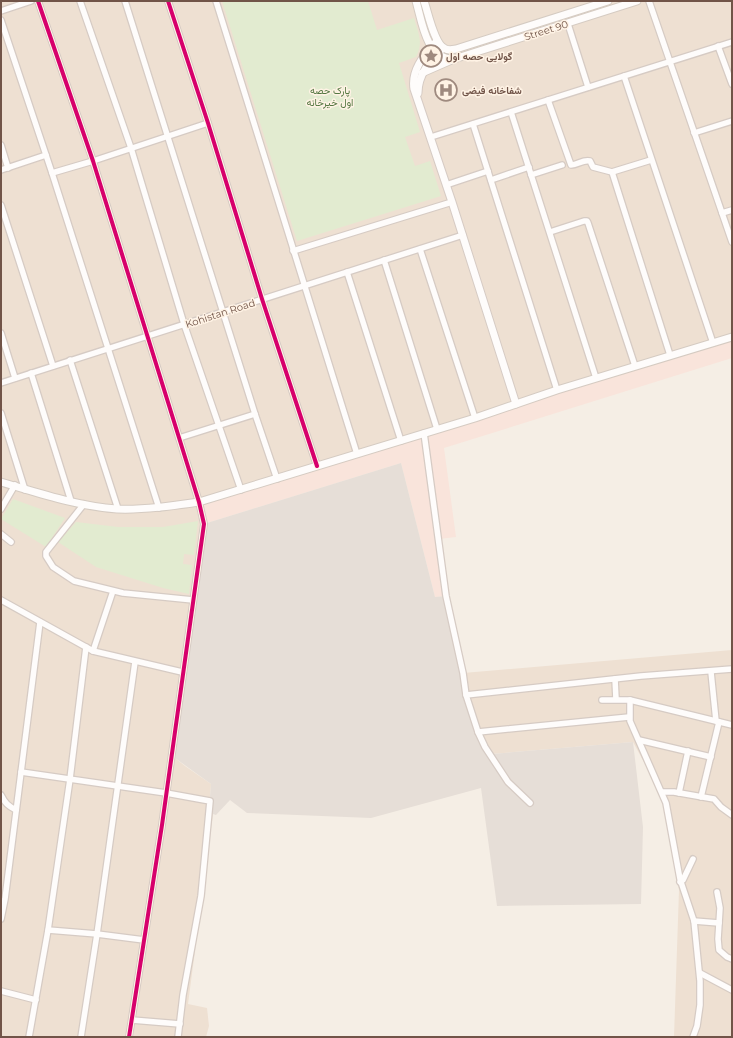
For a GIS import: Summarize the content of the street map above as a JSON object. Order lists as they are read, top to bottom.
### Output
{
  "streets": {
    "main road": ["Street 90"],
    "street": ["Kohistan Road"]
  },
  "parks": ["پارک حصه اول خیرخانه"],
  "places": {
    "place": ["گولایی حصه اول"],
    "hospital": ["شفاخانه فیضی"]
  }
}
